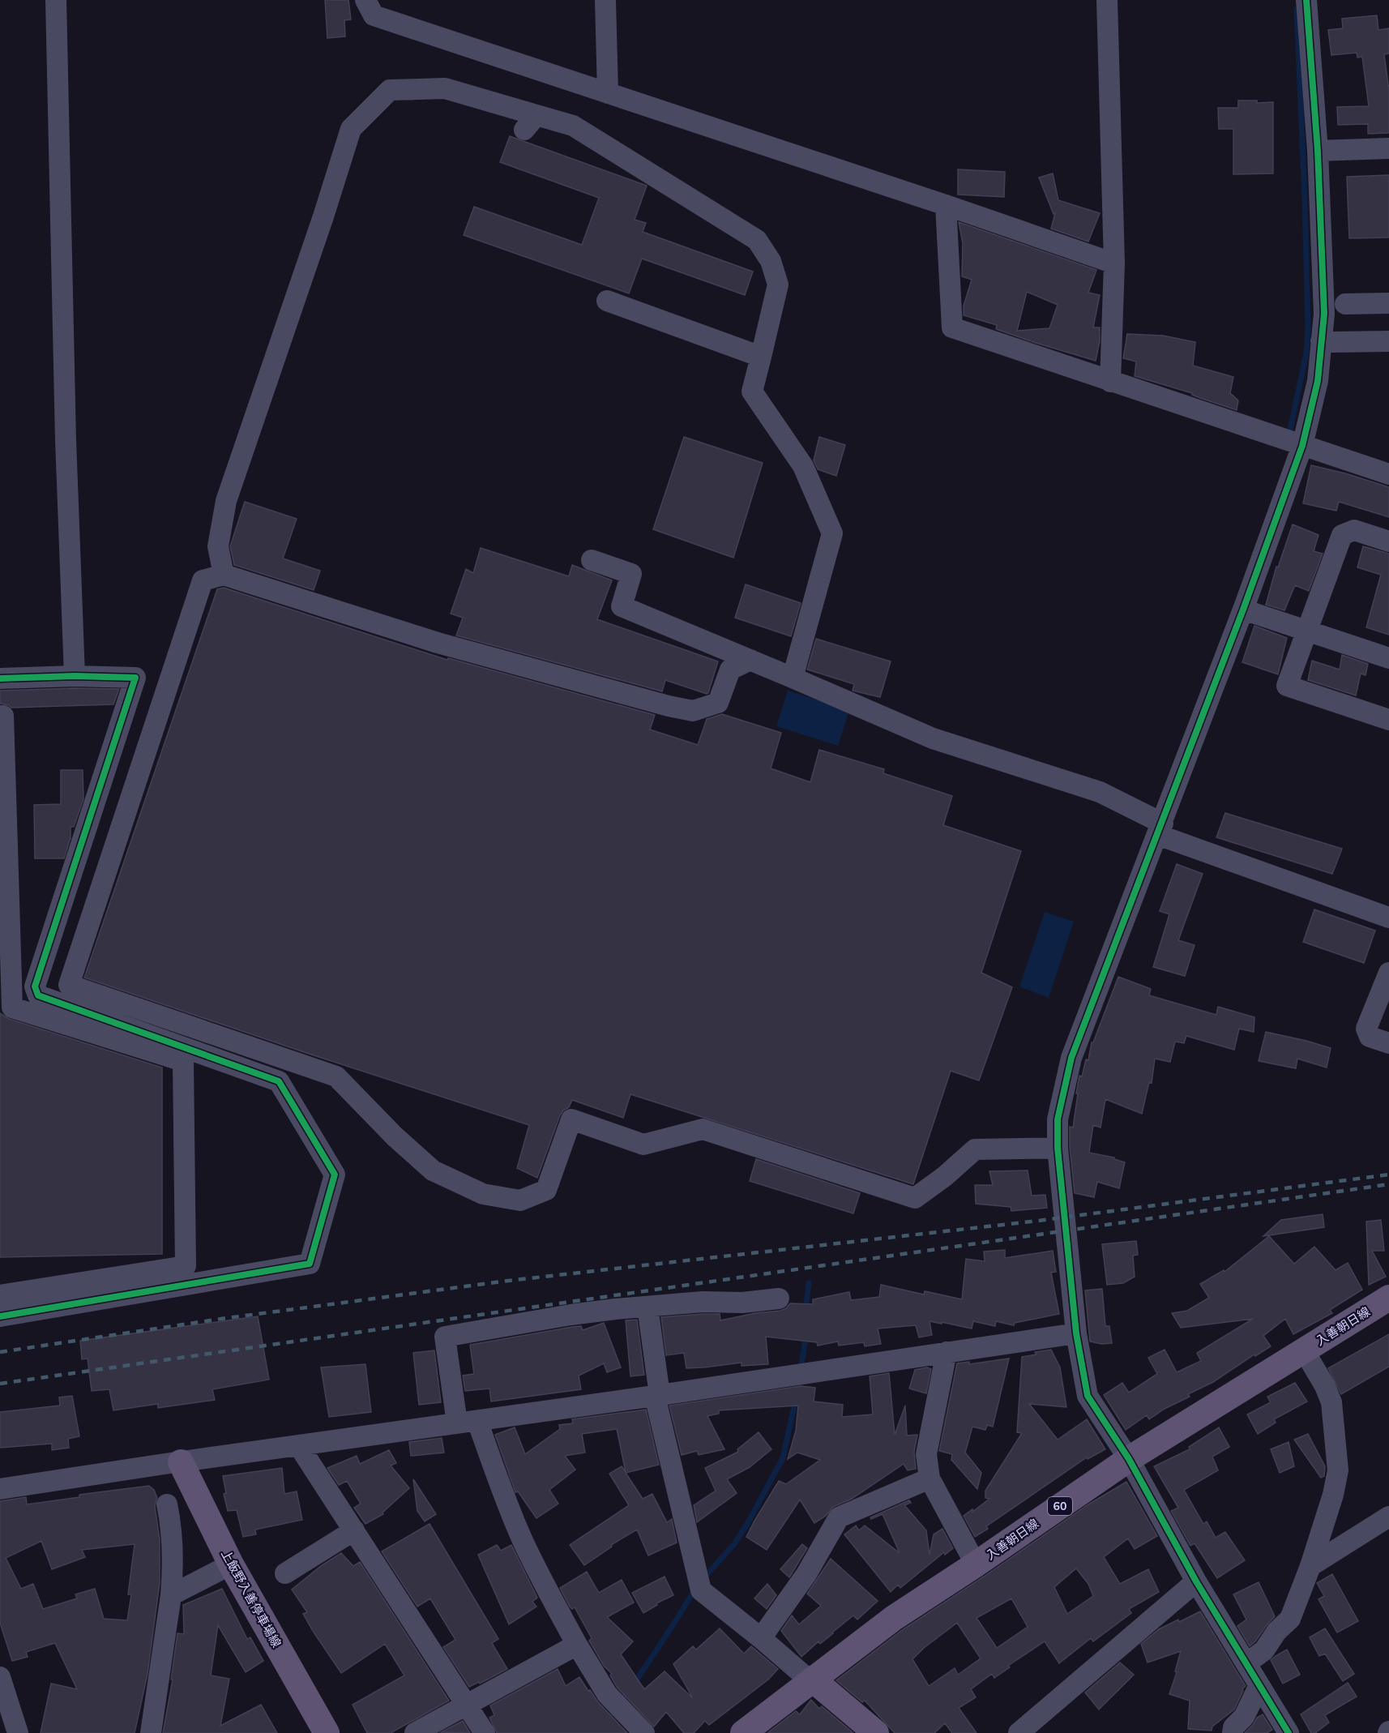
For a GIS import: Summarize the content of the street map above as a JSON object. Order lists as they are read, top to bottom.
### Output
{
  "streets": {
    "main road": ["入善朝日線", "60", "上飯野入善停車場線"]
  }
}
